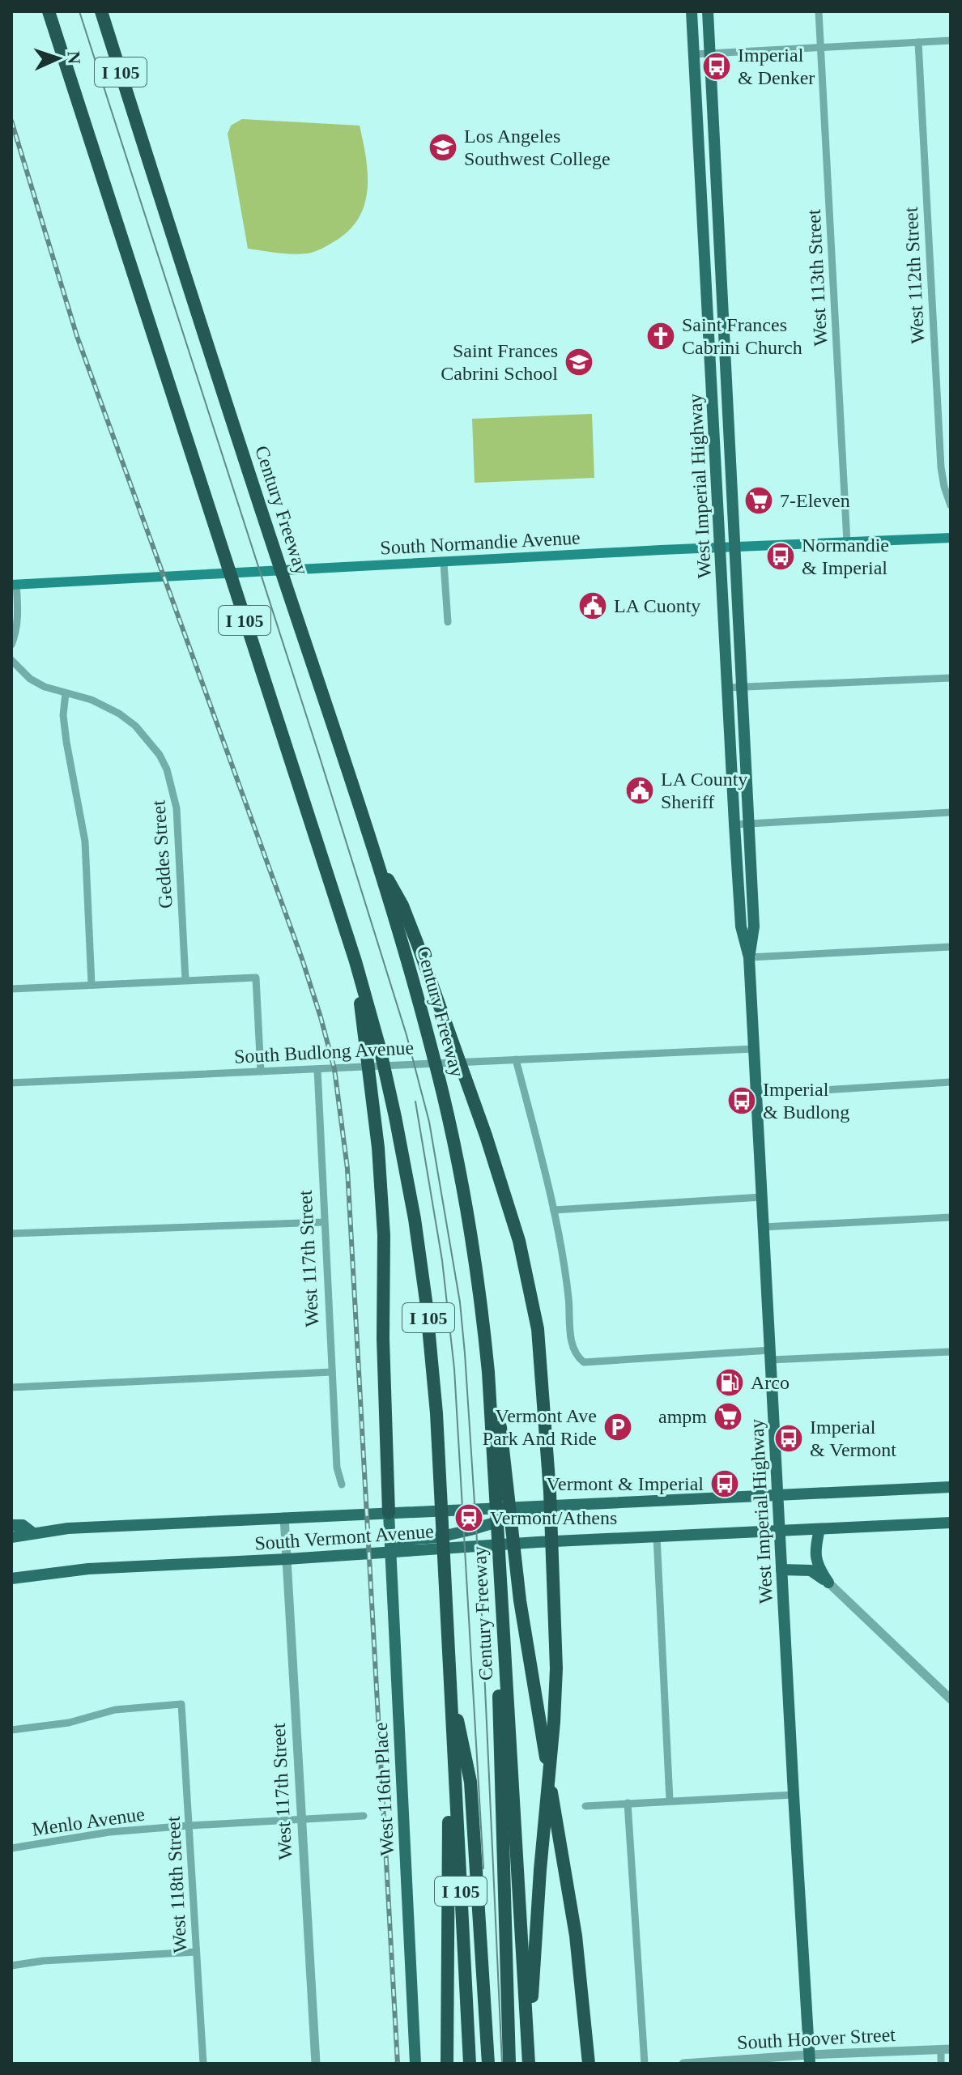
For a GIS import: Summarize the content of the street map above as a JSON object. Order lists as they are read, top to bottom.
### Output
{
  "streets": {
    "highway": ["I 105", "Century Freeway"],
    "main road": [
      "West Imperial Highway",
      "South Normandie Avenue",
      "South Vermont Avenue",
      "West 116th Place"
    ],
    "street": [
      "West 112th Street",
      "West 113th Street",
      "Geddes Street",
      "South Budlong Avenue",
      "West 117th Street",
      "Menlo Avenue",
      "West 118th Street",
      "South Hoover Street"
    ]
  },
  "crossings": [
    ["West 113th Street", "South Normandie Avenue"],
    ["West Imperial Highway", "South Normandie Avenue"],
    ["West Imperial Highway", "South Budlong Avenue"],
    ["West Imperial Highway", "South Vermont Avenue"],
    ["West Imperial Highway", "South Hoover Street"],
    ["South Budlong Avenue", "West 117th Street"],
    ["West 117th Street", "South Vermont Avenue"],
    ["West 117th Street", "Menlo Avenue"],
    ["South Vermont Avenue", "West 116th Place"],
    ["Menlo Avenue", "West 118th Street"]
  ],
  "places": {
    "bus stop": [
      "Imperial & Denker",
      "Normandie & Imperial",
      "Imperial & Budlong",
      "Imperial & Vermont",
      "Vermont & Imperial"
    ],
    "school or university": ["Los Angeles Southwest College", "Saint Frances Cabrini School"],
    "church": ["Saint Frances Cabrini Church"],
    "supermarket": ["7-Eleven", "ampm"],
    "public building": ["LA Cuonty", "LA County Sheriff"],
    "fuel station": ["Arco"],
    "parking": ["Vermont Ave Park And Ride"],
    "station": ["Vermont/Athens"]
  },
  "north": "right"
}
